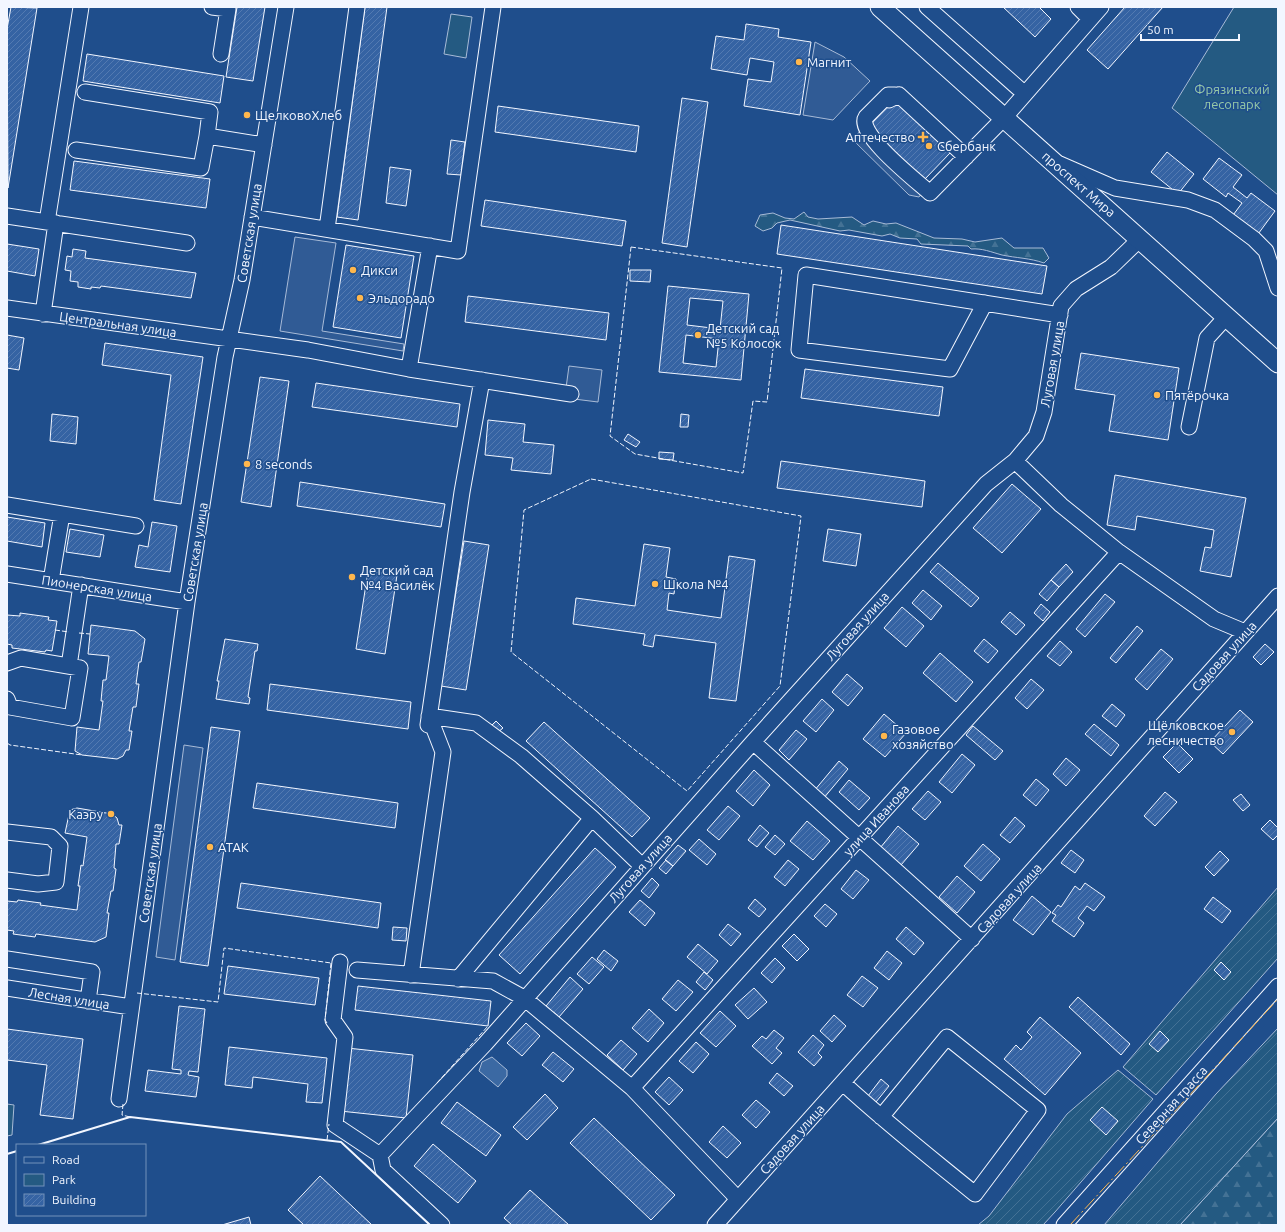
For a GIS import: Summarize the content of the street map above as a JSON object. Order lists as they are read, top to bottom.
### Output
{
  "streets": {
    "main road": ["проспект Мира"],
    "street": [
      "Советская улица",
      "Центральная улица",
      "Луговая улица",
      "Пионерская улица",
      "Садовая улица",
      "улица Иванова",
      "Лесная улица",
      "Северная трасса"
    ]
  },
  "crossings": [
    ["проспект Мира", "Луговая улица"],
    ["Советская улица", "Центральная улица"],
    ["Советская улица", "Пионерская улица"],
    ["Советская улица", "Лесная улица"]
  ],
  "parks": ["Фрязинский лесопарк"],
  "places": {
    "other": [
      "Магнит",
      "ЩелковоХлеб",
      "Сбербанк",
      "Дикси",
      "Эльдорадо",
      "Детский сад №5 Колосок",
      "Пятёрочка",
      "8 seconds",
      "Детский сад №4 Василёк",
      "Школа №4",
      "Щёлковское лесничество",
      "Газовое хозяйство",
      "Каэру",
      "АТАК"
    ],
    "health": ["Аптечество"]
  },
  "legend": ["Road", "Park", "Building"],
  "scale_bar": "50 m"
}
